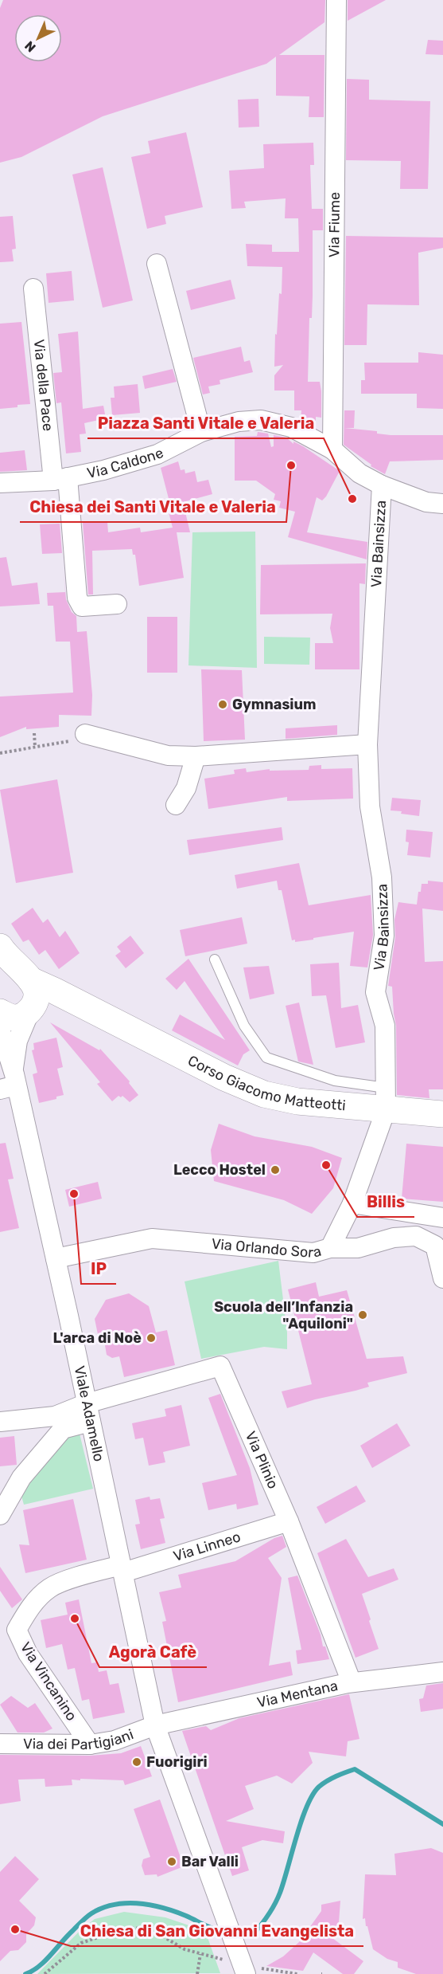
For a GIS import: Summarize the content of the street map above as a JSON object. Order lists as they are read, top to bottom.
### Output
{
  "streets": {
    "street": [
      "Via Fiume",
      "Via della Pace",
      "Via Caldone",
      "Via Bainsizza",
      "Corso Giacomo Matteotti",
      "Via Orlando Sora",
      "Viale Adamello",
      "Via Plinio",
      "Via Linneo",
      "Via Vincanino",
      "Via Mentana",
      "Via dei Partigiani"
    ]
  },
  "crossings": [
    ["Via Fiume", "Via Caldone"],
    ["Via della Pace", "Via Caldone"],
    ["Via Caldone", "Via Bainsizza"],
    ["Via Bainsizza", "Corso Giacomo Matteotti"],
    ["Via Bainsizza", "Via Orlando Sora"],
    ["Corso Giacomo Matteotti", "Via Orlando Sora"],
    ["Corso Giacomo Matteotti", "Viale Adamello"],
    ["Via Orlando Sora", "Viale Adamello"],
    ["Viale Adamello", "Via Plinio"],
    ["Viale Adamello", "Via Linneo"],
    ["Viale Adamello", "Via Vincanino"],
    ["Viale Adamello", "Via Mentana"],
    ["Viale Adamello", "Via dei Partigiani"],
    ["Via Plinio", "Via Linneo"],
    ["Via Plinio", "Via Mentana"],
    ["Via Linneo", "Via Vincanino"],
    ["Via Vincanino", "Via dei Partigiani"],
    ["Via Mentana", "Via dei Partigiani"]
  ],
  "places": [
    "Chiesa dei Santi Vitale e Valeria",
    "Piazza Santi Vitale e Valeria",
    "Gymnasium",
    "Billis",
    "Lecco Hostel",
    "IP",
    "Scuola dell’Infanzia \"Aquiloni\"",
    "L'arca di Noè",
    "Agorà Cafè",
    "Fuorigiri",
    "Bar Valli",
    "Chiesa di San Giovanni Evangelista"
  ],
  "north": "bottom left"
}
